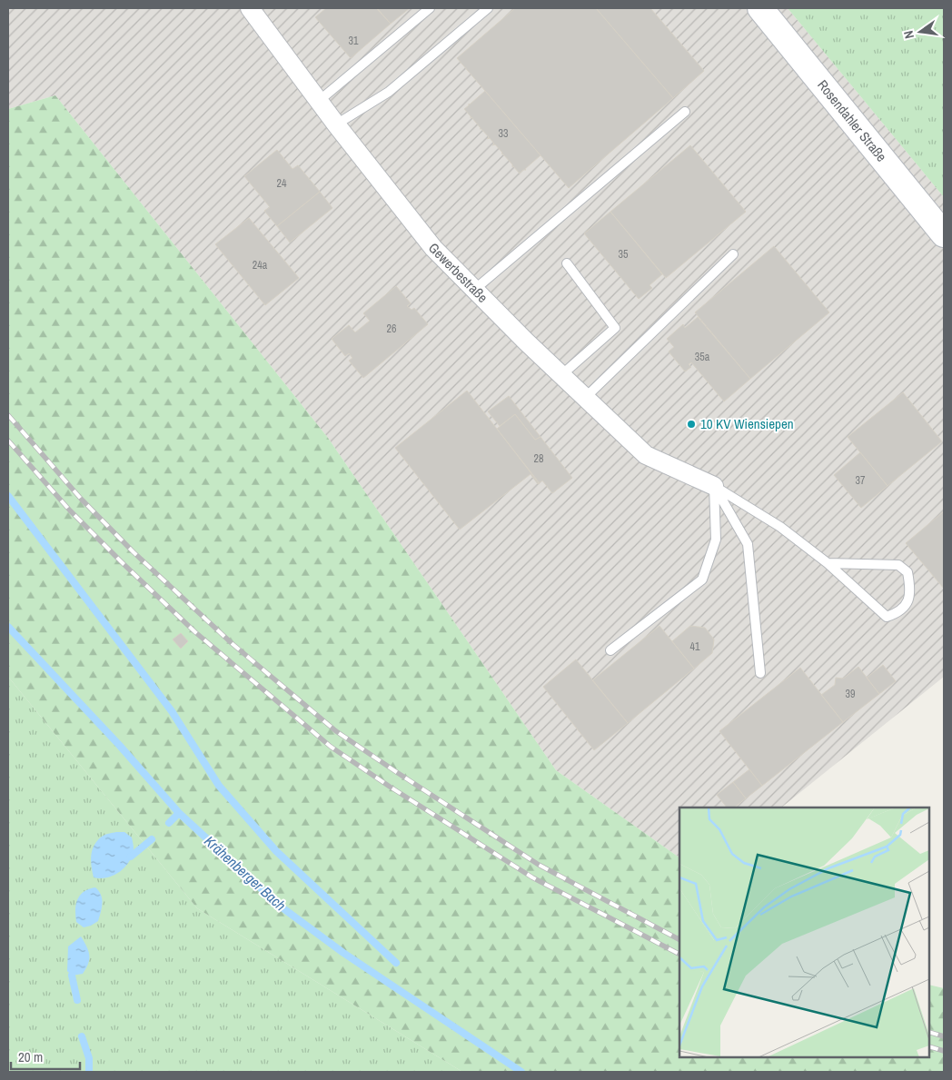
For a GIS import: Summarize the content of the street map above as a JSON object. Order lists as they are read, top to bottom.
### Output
{
  "streets": {
    "main road": ["Rosendahler Straße"],
    "street": ["Gewerbestraße"]
  },
  "water": ["Krähenberger Bach"],
  "places": ["10 KV Wiensiepen"],
  "house_numbers": [
    "31",
    "33",
    "24",
    "35",
    "24a",
    "26",
    "35a",
    "28",
    "37",
    "41",
    "39"
  ],
  "scale_bar": "20 m",
  "north": "left"
}
